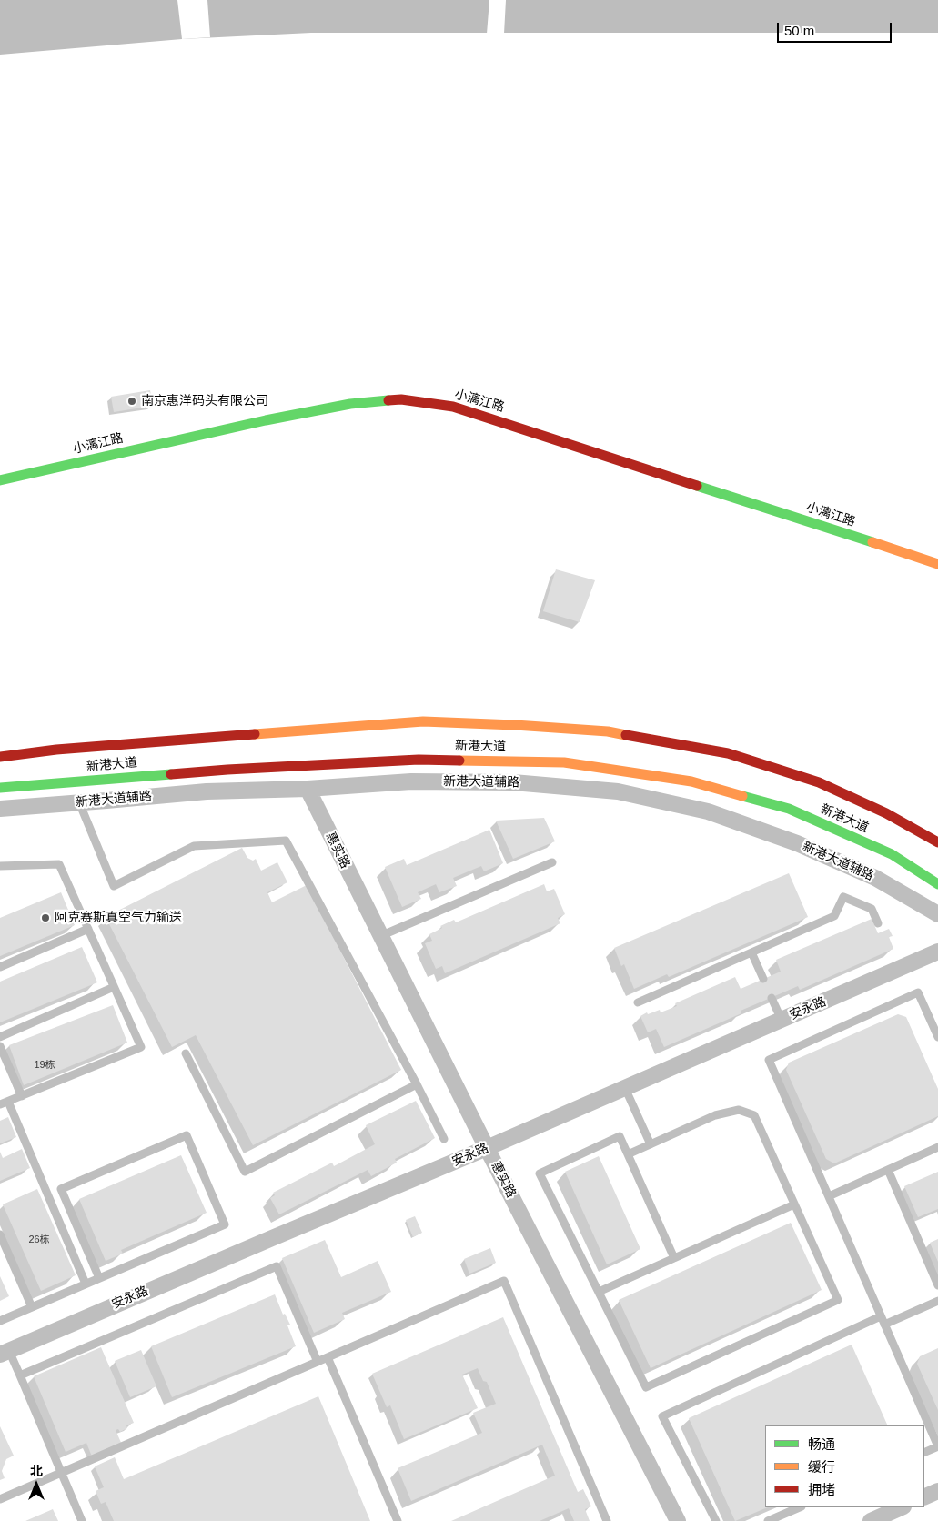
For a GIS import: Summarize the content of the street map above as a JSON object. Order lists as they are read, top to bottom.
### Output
{
  "streets": {
    "main road": ["小漓江路", "新港大道"],
    "street": ["新港大道辅路", "惠实路", "安永路"]
  },
  "crossings": [
    ["新港大道辅路", "惠实路"],
    ["惠实路", "安永路"]
  ],
  "places": ["南京惠洋码头有限公司", "阿克赛斯真空气力输送"],
  "house_numbers": ["19栋", "26栋"],
  "legend": ["畅通", "缓行", "拥堵"],
  "scale_bar": "50 m",
  "north": "top"
}
